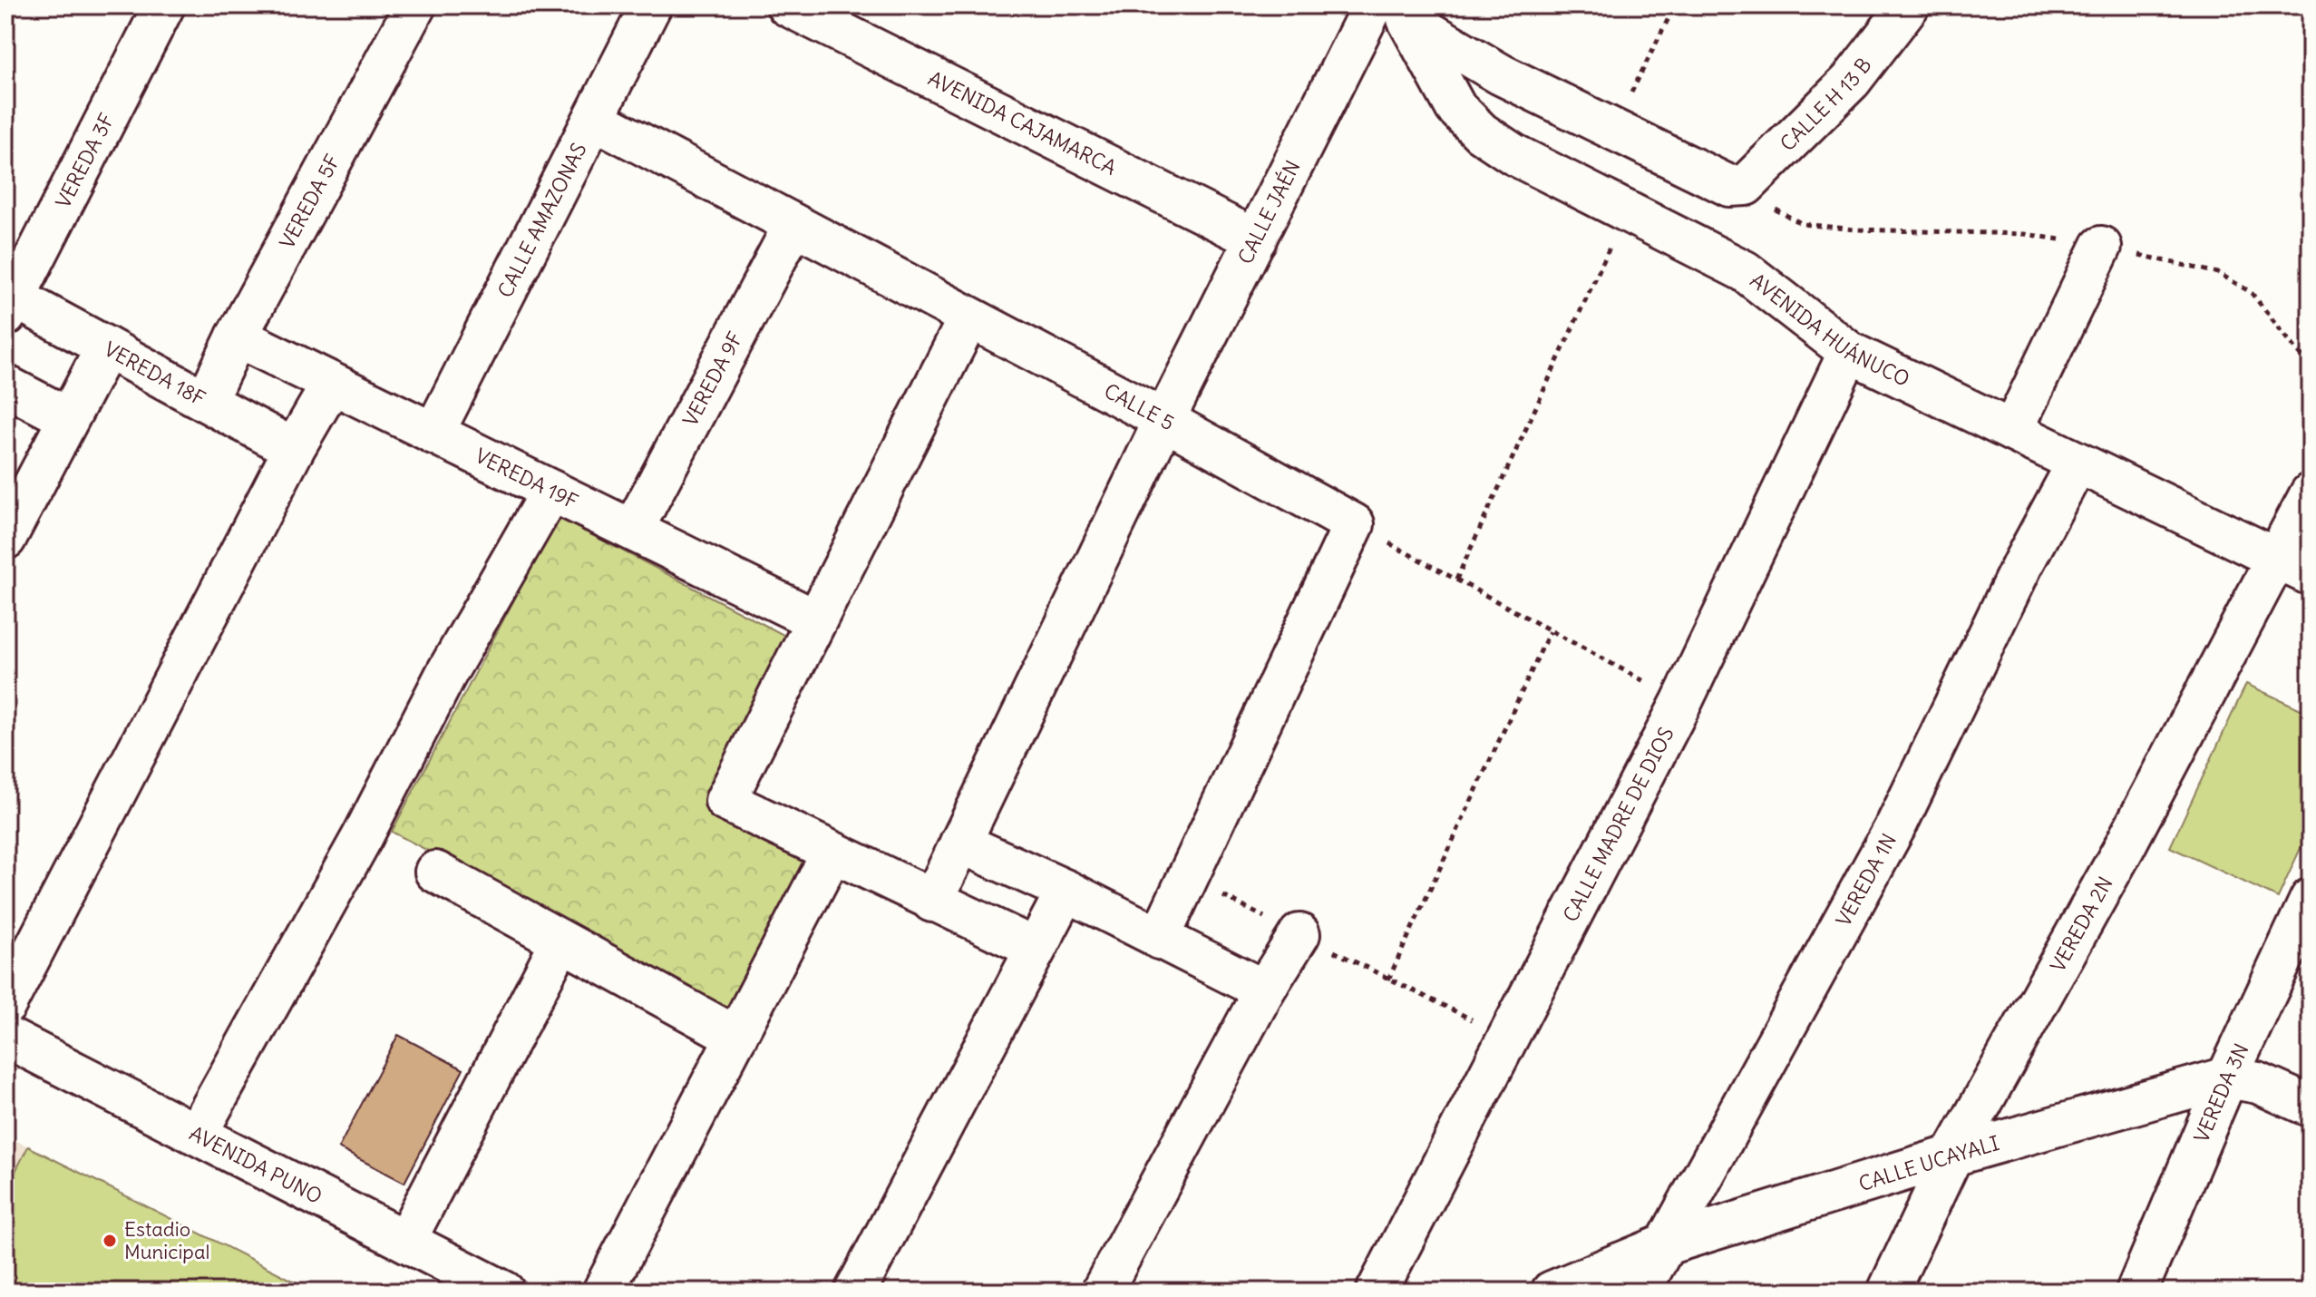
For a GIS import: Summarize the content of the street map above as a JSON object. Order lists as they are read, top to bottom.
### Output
{
  "streets": {
    "street": [
      "CALLE H 13 B",
      "AVENIDA CAJAMARCA",
      "VEREDA 3F",
      "VEREDA 5F",
      "CALLE JAÉN",
      "CALLE AMAZONAS",
      "AVENIDA HUÁNUCO",
      "VEREDA 18F",
      "VEREDA 9F",
      "CALLE 5",
      "VEREDA 19F",
      "CALLE MADRE DE DIOS",
      "VEREDA 1N",
      "VEREDA 2N",
      "VEREDA 3N",
      "AVENIDA PUNO",
      "CALLE UCAYALI"
    ]
  },
  "crossings": [
    ["AVENIDA CAJAMARCA", "CALLE JAÉN"],
    ["VEREDA 3F", "VEREDA 18F"],
    ["VEREDA 5F", "VEREDA 18F"],
    ["VEREDA 5F", "VEREDA 19F"],
    ["CALLE JAÉN", "AVENIDA HUÁNUCO"],
    ["CALLE JAÉN", "CALLE 5"],
    ["CALLE AMAZONAS", "CALLE 5"],
    ["CALLE AMAZONAS", "VEREDA 19F"],
    ["AVENIDA HUÁNUCO", "CALLE MADRE DE DIOS"],
    ["AVENIDA HUÁNUCO", "VEREDA 1N"],
    ["AVENIDA HUÁNUCO", "VEREDA 2N"],
    ["VEREDA 9F", "CALLE 5"],
    ["VEREDA 9F", "VEREDA 19F"],
    ["VEREDA 1N", "CALLE UCAYALI"],
    ["VEREDA 2N", "CALLE UCAYALI"],
    ["VEREDA 3N", "CALLE UCAYALI"]
  ],
  "places": ["Estadio Municipal"]
}
